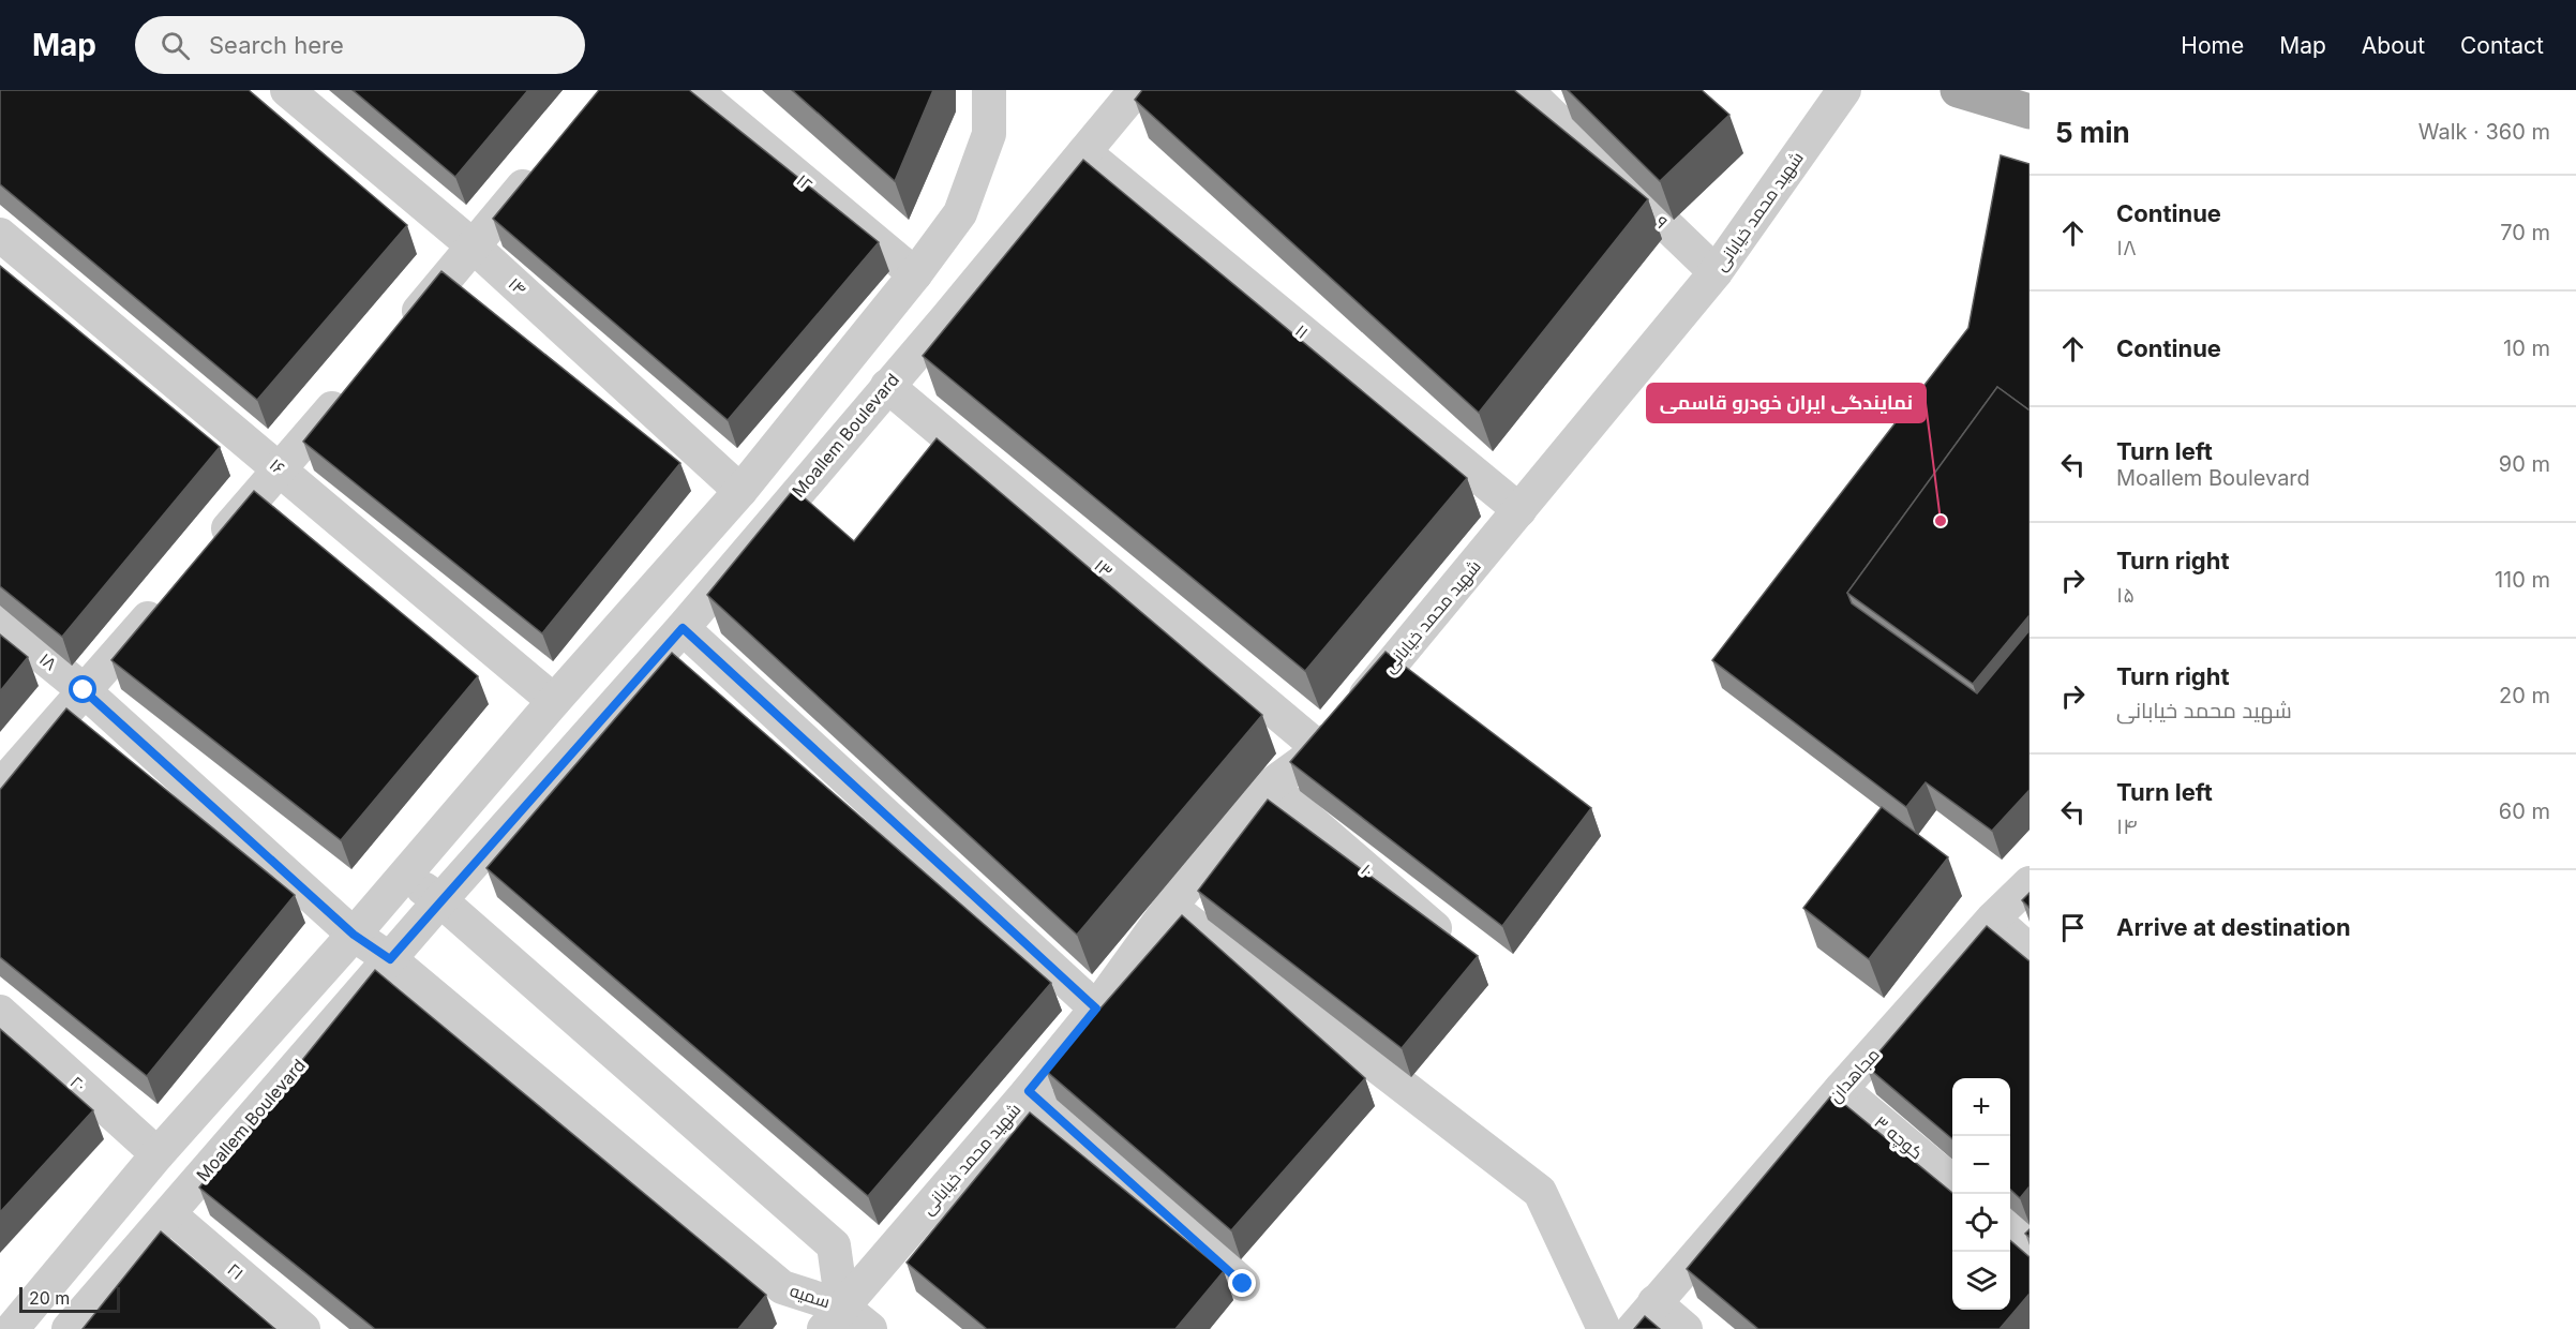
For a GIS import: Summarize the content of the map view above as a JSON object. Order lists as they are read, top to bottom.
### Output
{
  "streets": {
    "street": [
      "۱۲",
      "شهید محمد خیابانی",
      "۹",
      "۱۴",
      "۱۱",
      "Moallem Boulevard",
      "۱۶",
      "۱۳",
      "۱۸",
      "۱۰",
      "مجاهدان",
      "۲۰",
      "کوچه ۳",
      "۲۱",
      "سمیه"
    ]
  },
  "crossings": [
    ["شهید محمد خیابانی", "۹"],
    ["شهید محمد خیابانی", "۱۱"],
    ["شهید محمد خیابانی", "۱۳"],
    ["شهید محمد خیابانی", "۱۰"],
    ["شهید محمد خیابانی", "سمیه"],
    ["۱۱", "Moallem Boulevard"],
    ["Moallem Boulevard", "۱۳"],
    ["Moallem Boulevard", "۲۱"],
    ["Moallem Boulevard", "سمیه"],
    ["۱۸", "سمیه"],
    ["مجاهدان", "کوچه ۳"]
  ],
  "places": ["نمایندگی ایران خودرو قاسمی"],
  "scale_bar": "20 m",
  "page": {
    "header": "Map",
    "search": "Search here",
    "nav": [
      "Home",
      "Map",
      "About",
      "Contact"
    ],
    "heading": ["5 min", "Walk · 360 m"],
    "list": [
      ["Continue", "۱۸", "70 m"],
      ["Continue", "10 m"],
      ["Turn left", "Moallem Boulevard", "90 m"],
      ["Turn right", "۱۵", "110 m"],
      ["Turn right", "شهید محمد خیابانی", "20 m"],
      ["Turn left", "۱۴", "60 m"],
      "Arrive at destination"
    ],
    "map_buttons": ["+", "−"],
    "scale": "20 m"
  }
}
